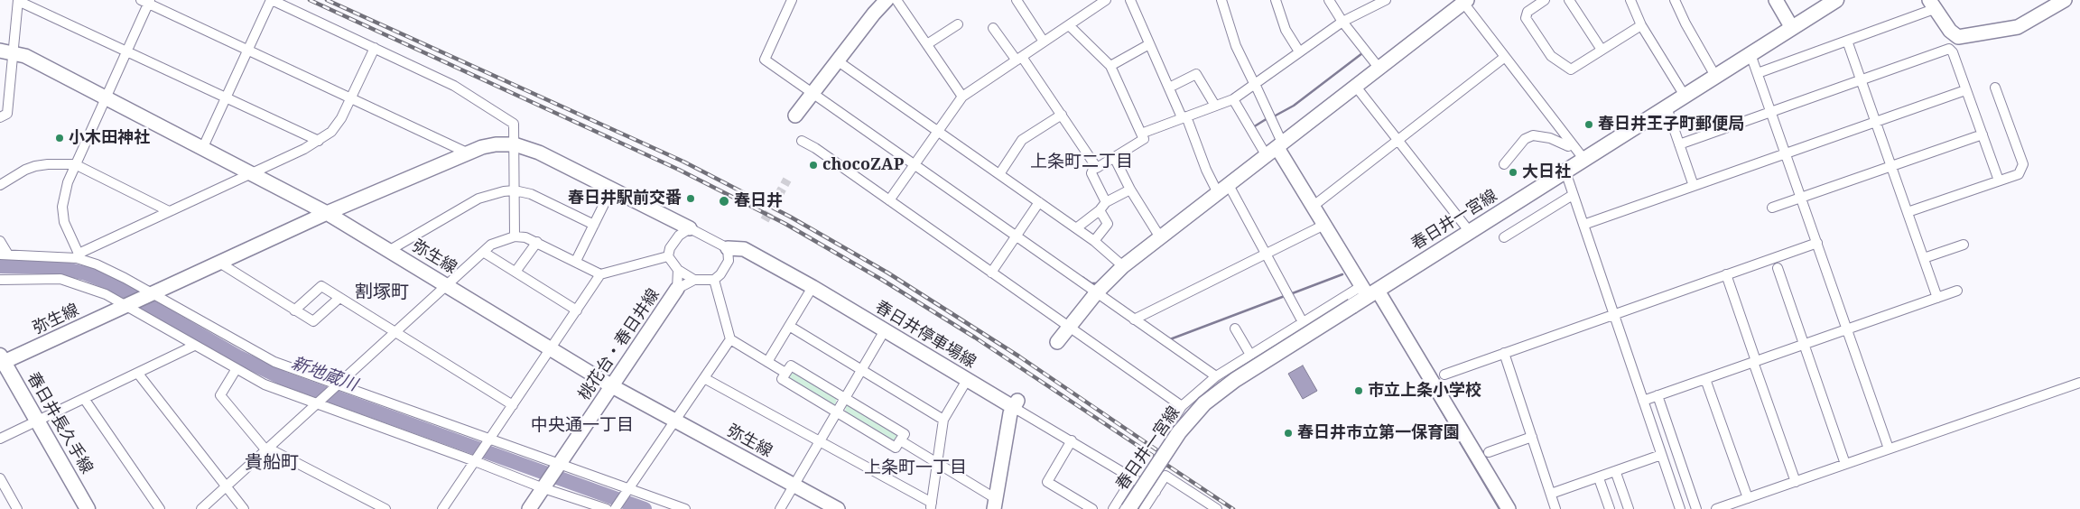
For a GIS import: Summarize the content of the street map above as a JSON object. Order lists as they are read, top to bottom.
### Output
{
  "streets": {
    "main road": ["春日井一宮線", "春日井長久手線"],
    "street": ["弥生線", "春日井停車場線", "桃花台・春日井線"]
  },
  "crossings": [
    ["弥生線", "桃花台・春日井線"],
    ["弥生線", "春日井長久手線"]
  ],
  "districts": [
    "上条町二丁目",
    "割塚町",
    "中央通一丁目",
    "貴船町",
    "上条町一丁目"
  ],
  "water": ["新地蔵川"],
  "places": [
    "春日井王子町郵便局",
    "小木田神社",
    "chocoZAP",
    "大日社",
    "春日井駅前交番",
    "春日井",
    "市立上条小学校",
    "春日井市立第一保育園"
  ]
}
